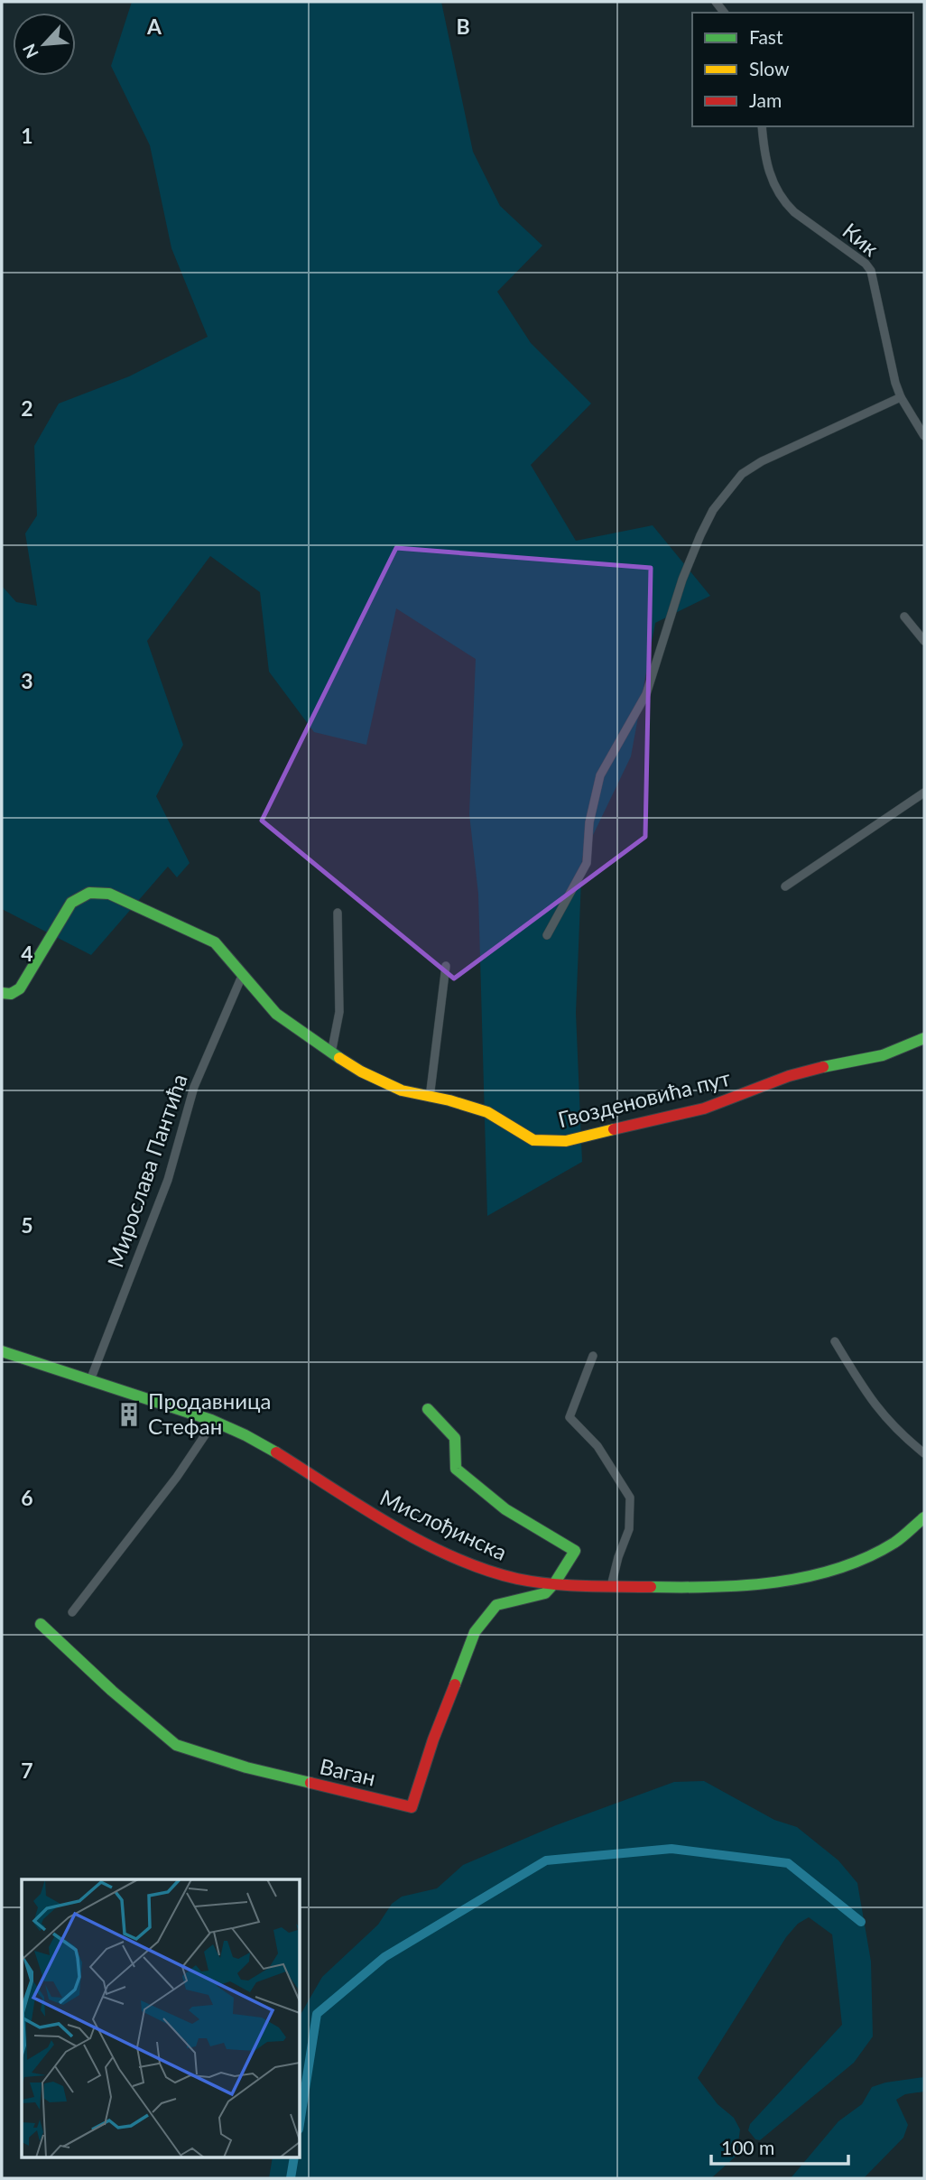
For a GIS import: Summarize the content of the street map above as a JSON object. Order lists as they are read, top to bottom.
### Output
{
  "streets": {
    "street": [
      "Кик",
      "Гвозденовића пут",
      "Мирослава Пантића",
      "Мислођинска",
      "Ваган"
    ]
  },
  "crossings": [
    ["Гвозденовића пут", "Мирослава Пантића"],
    ["Мирослава Пантића", "Мислођинска"],
    ["Мислођинска", "Ваган"]
  ],
  "places": {
    "building": ["Продавница Стефан"]
  },
  "legend": ["Fast", "Slow", "Jam"],
  "scale_bar": "100 m",
  "north": "bottom left",
  "grid": {
    "columns": ["A", "B"],
    "rows": [
      "1",
      "2",
      "3",
      "4",
      "5",
      "6",
      "7"
    ]
  }
}
